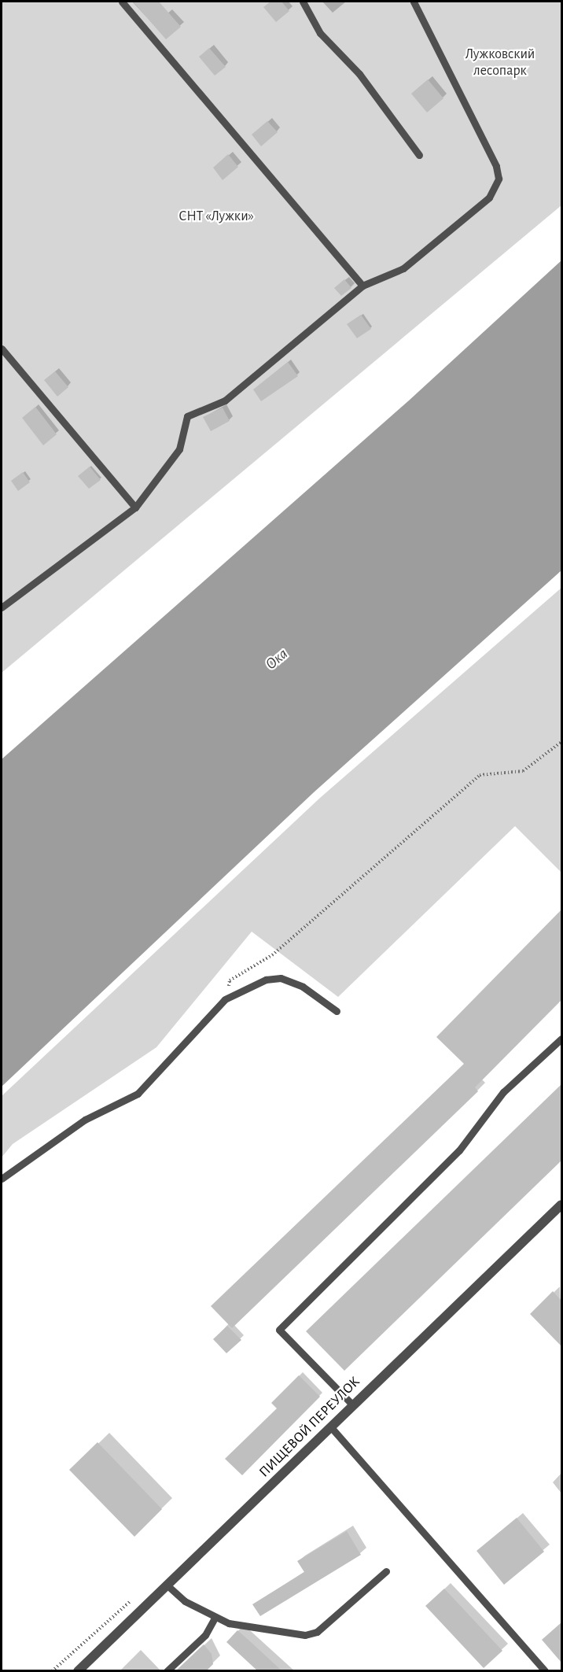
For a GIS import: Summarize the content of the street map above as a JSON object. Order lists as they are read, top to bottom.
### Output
{
  "streets": {
    "street": ["ПИЩЕВОЙ ПЕРЕУЛОК"]
  },
  "water": ["Ока"],
  "parks": ["Лужковский лесопарк", "СНТ «Лужки»"]
}
